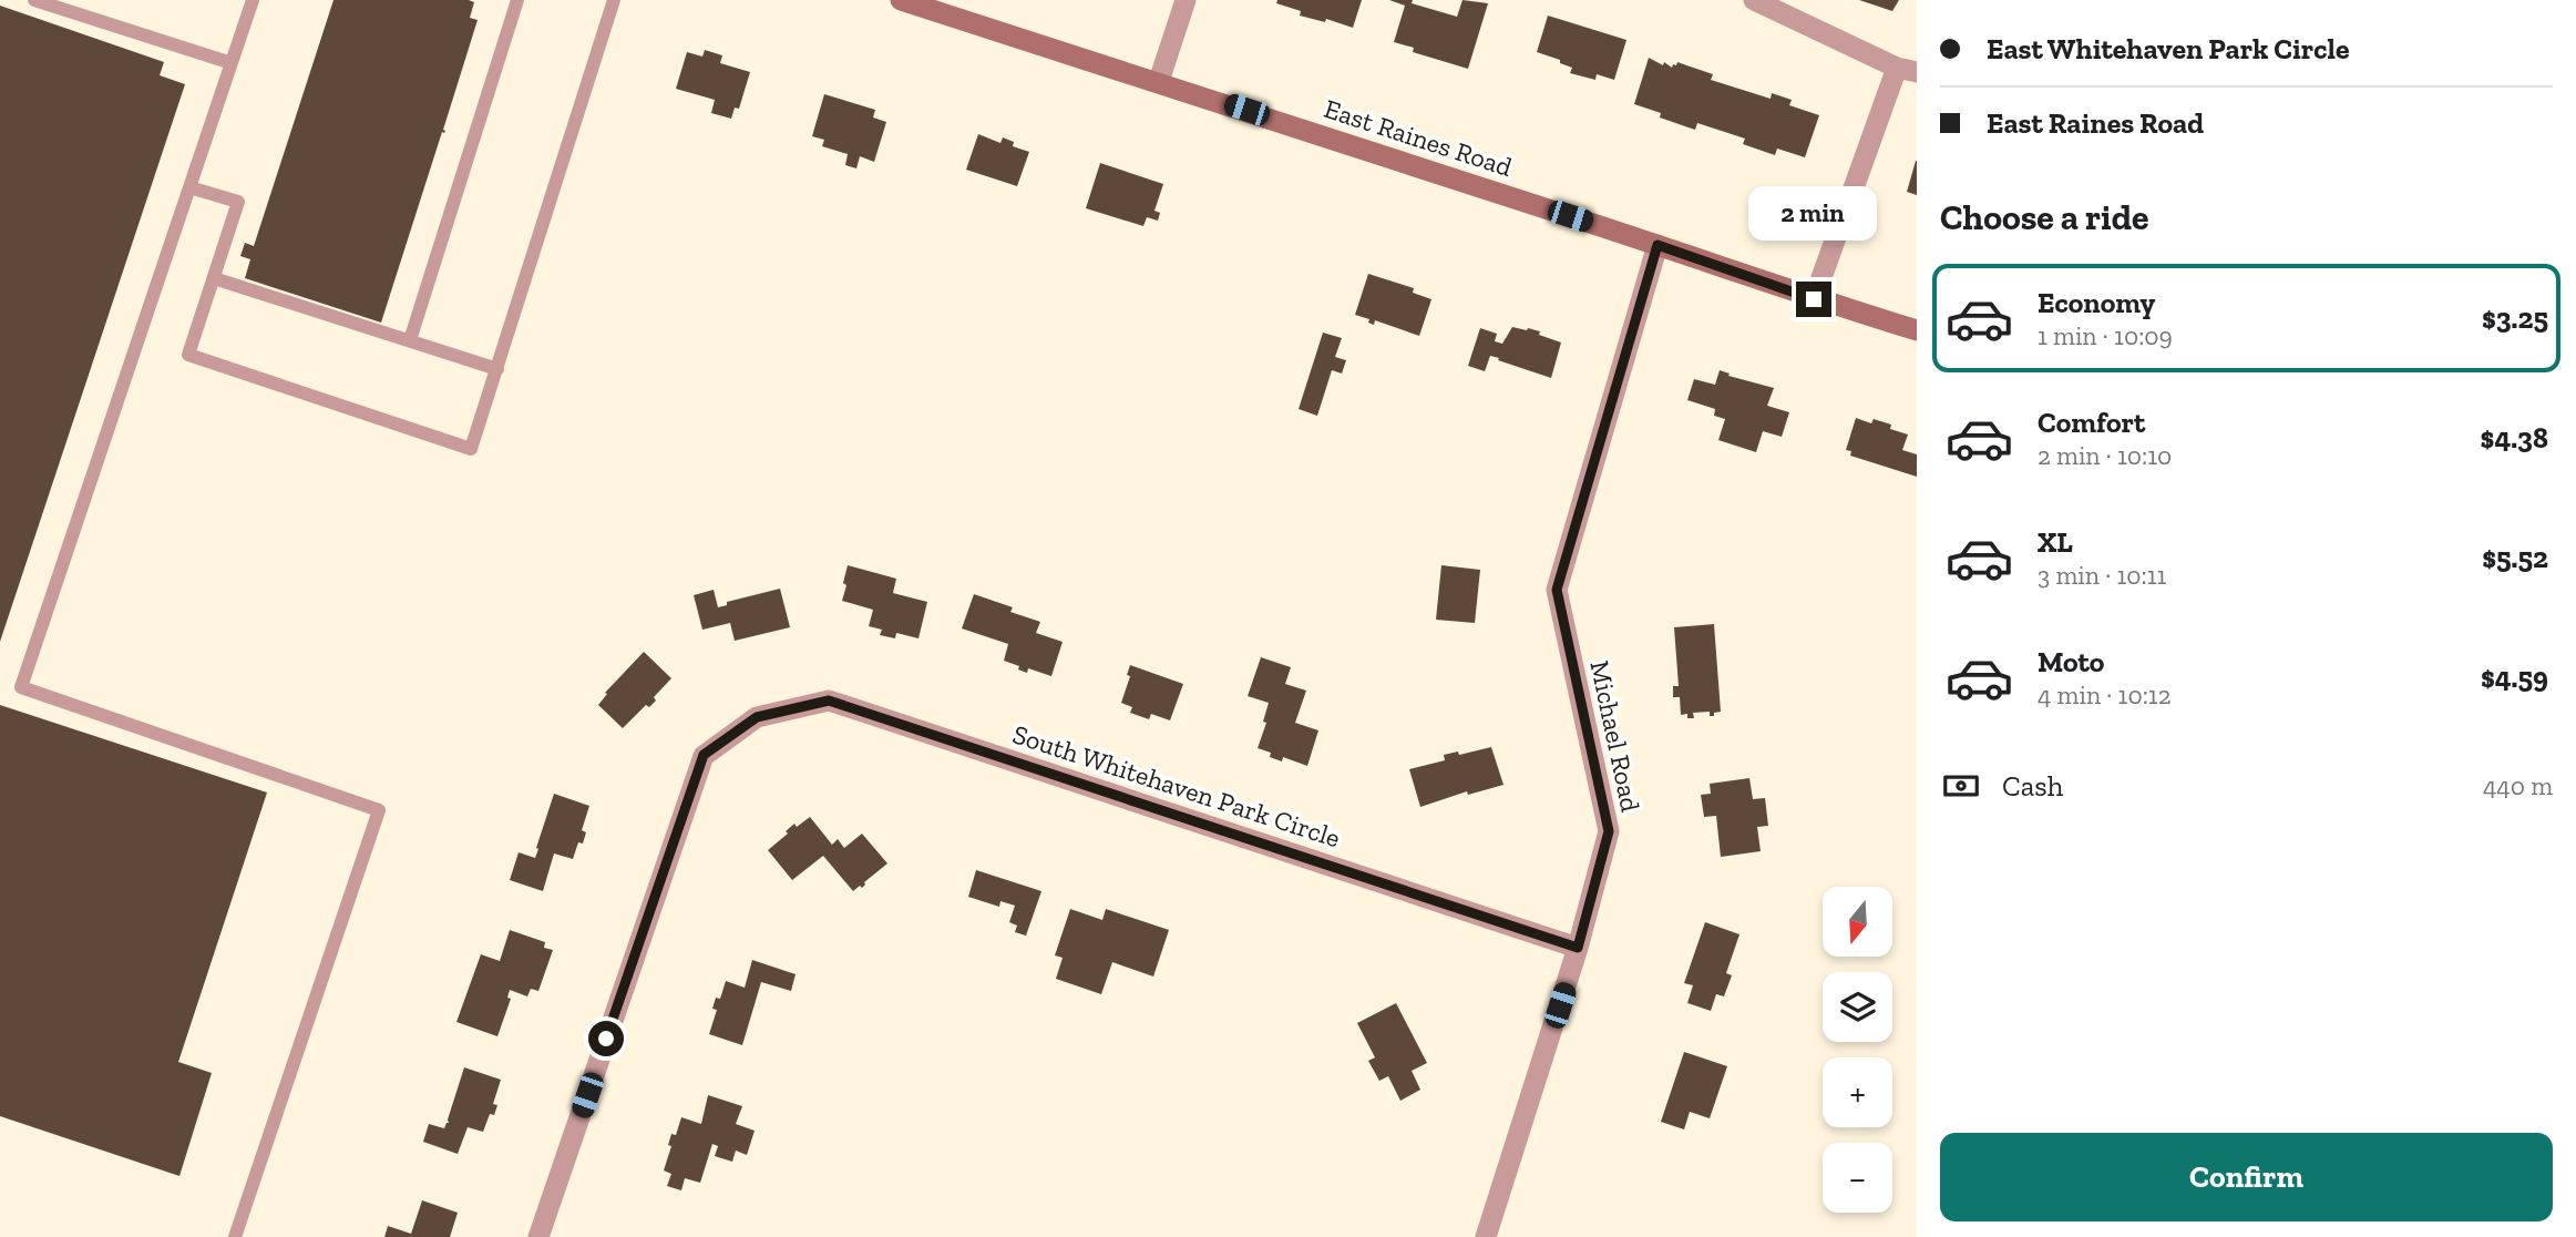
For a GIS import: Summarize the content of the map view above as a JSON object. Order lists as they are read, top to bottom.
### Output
{
  "streets": {
    "main road": ["East Raines Road"],
    "street": ["Michael Road", "South Whitehaven Park Circle"]
  },
  "crossings": [
    ["East Raines Road", "Michael Road"],
    ["Michael Road", "South Whitehaven Park Circle"]
  ],
  "north": "bottom",
  "page": {
    "banner": ["East Whitehaven Park Circle", "East Raines Road"],
    "heading": "Choose a ride",
    "bubble": "2 min",
    "list": [
      {
        "name": "Economy",
        "note": "1 min · 10:09",
        "value": "$3.25"
      },
      {
        "name": "Comfort",
        "note": "2 min · 10:10",
        "value": "$4.38"
      },
      {
        "name": "XL",
        "note": "3 min · 10:11",
        "value": "$5.52"
      },
      {
        "name": "Moto",
        "note": "4 min · 10:12",
        "value": "$4.59"
      }
    ],
    "pay": ["Cash", "440 m"],
    "map_buttons": ["+", "−"],
    "buttons": "Confirm"
  }
}
